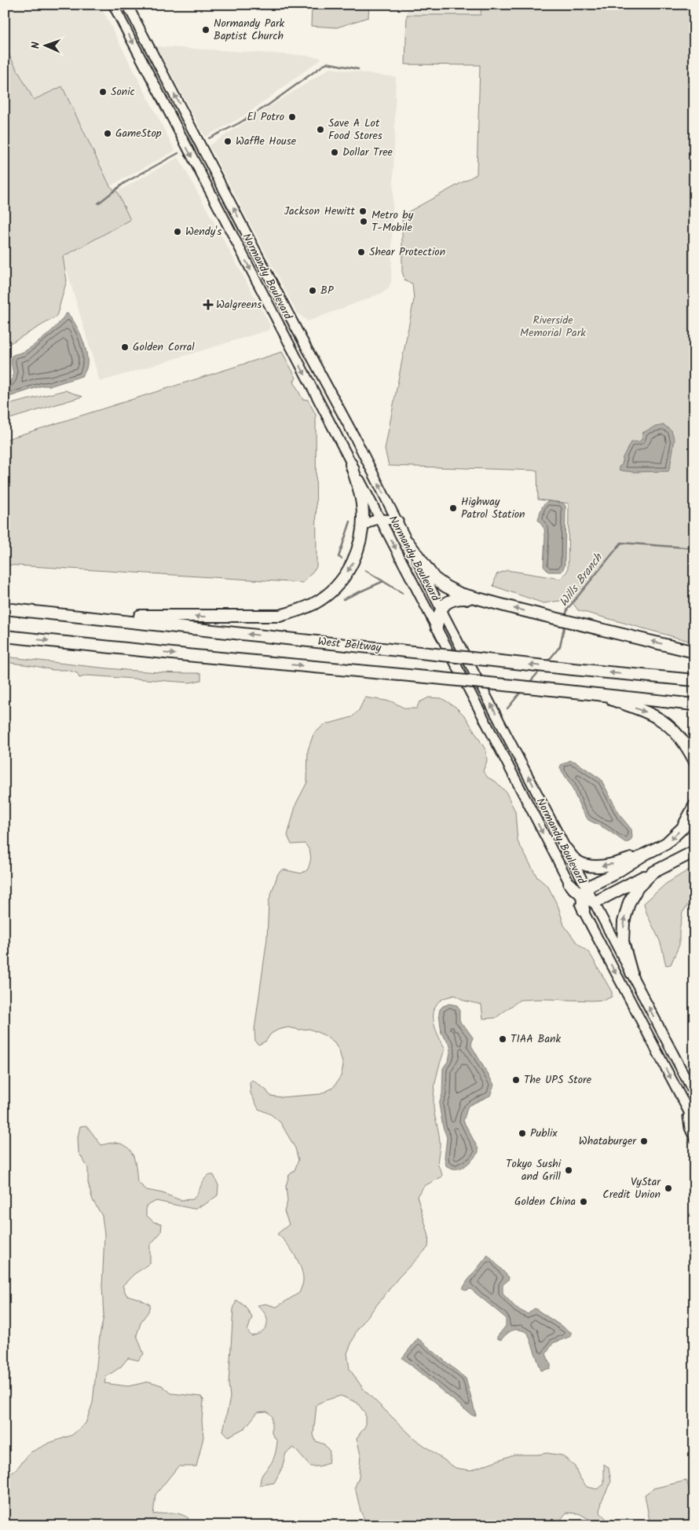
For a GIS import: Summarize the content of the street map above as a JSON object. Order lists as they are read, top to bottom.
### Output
{
  "streets": {
    "highway": ["West Beltway"],
    "main road": ["Normandy Boulevard"]
  },
  "water": ["Wills Branch"],
  "parks": ["Riverside Memorial Park"],
  "places": {
    "other": [
      "Normandy Park Baptist Church",
      "Sonic",
      "El Potro",
      "Save A Lot Food Stores",
      "GameStop",
      "Waffle House",
      "Dollar Tree",
      "Jackson Hewitt",
      "Metro by T-Mobile",
      "Wendy's",
      "Shear Protection",
      "BP",
      "Golden Corral",
      "Highway Patrol Station",
      "TIAA Bank",
      "The UPS Store",
      "Publix",
      "Whataburger",
      "Tokyo Sushi and Grill",
      "VyStar Credit Union",
      "Golden China"
    ],
    "health": ["Walgreens"]
  },
  "north": "left"
}
